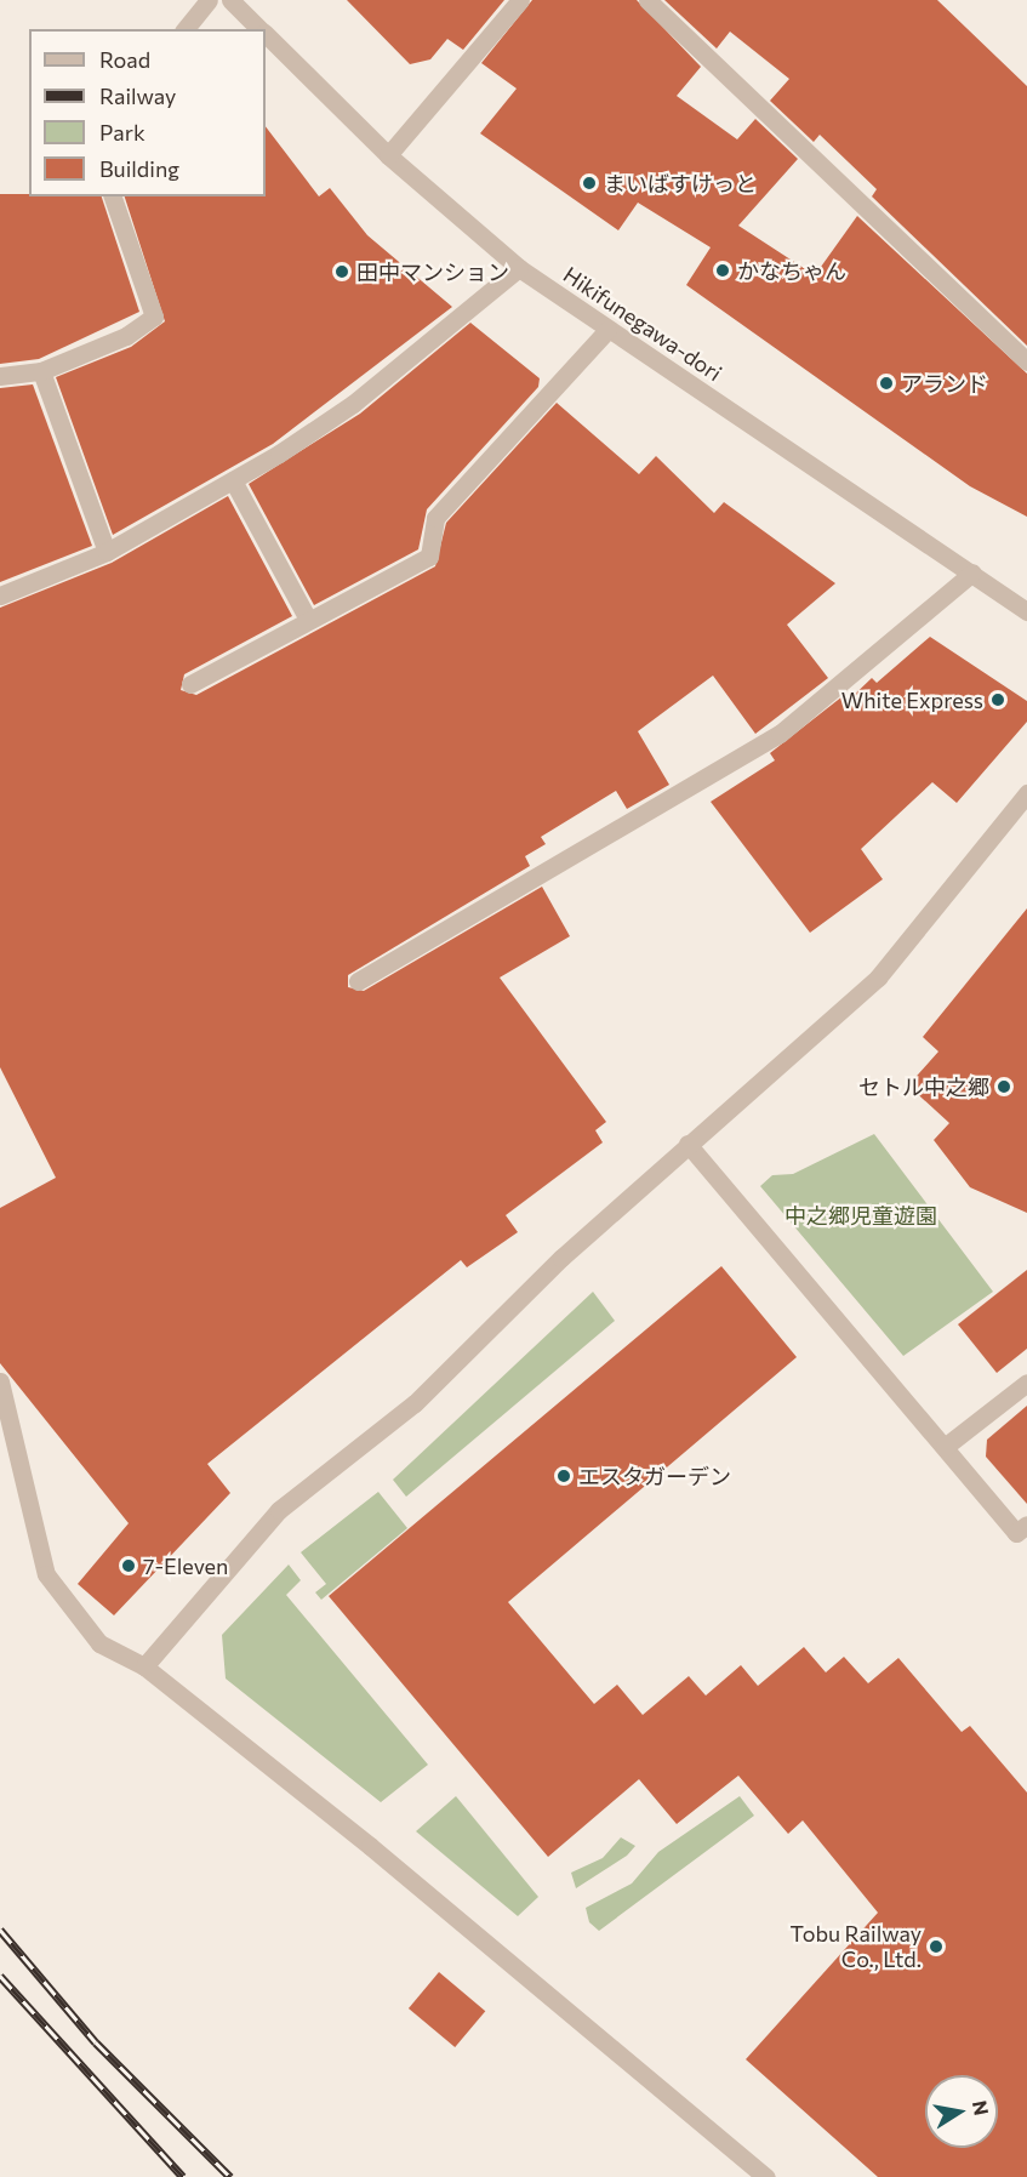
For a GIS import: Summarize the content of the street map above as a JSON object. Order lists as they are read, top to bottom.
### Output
{
  "streets": {
    "street": ["Hikifunegawa-dori"]
  },
  "parks": ["中之郷児童遊園"],
  "places": [
    "まいばすけっと",
    "かなちゃん",
    "田中マンション",
    "アランド",
    "White Express",
    "セトル中之郷",
    "エスタガーデン",
    "7-Eleven",
    "Tobu Railway Co., Ltd."
  ],
  "legend": [
    "Road",
    "Railway",
    "Park",
    "Building"
  ],
  "north": "right"
}
